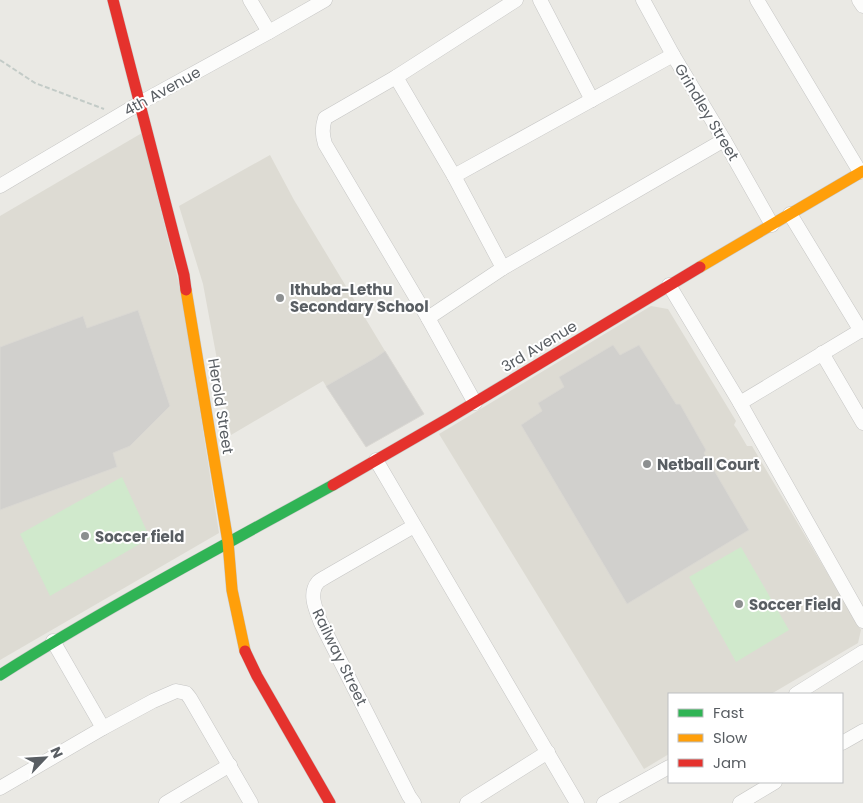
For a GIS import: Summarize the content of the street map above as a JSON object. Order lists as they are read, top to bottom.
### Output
{
  "streets": {
    "street": [
      "4th Avenue",
      "Grindley Street",
      "3rd Avenue",
      "Herold Street",
      "Railway Street"
    ]
  },
  "crossings": [
    ["4th Avenue", "Herold Street"],
    ["Grindley Street", "3rd Avenue"],
    ["3rd Avenue", "Herold Street"]
  ],
  "places": [
    "Ithuba-Lethu Secondary School",
    "Netball Court",
    "Soccer field",
    "Soccer Field"
  ],
  "legend": ["Fast", "Slow", "Jam"],
  "north": "top right"
}
